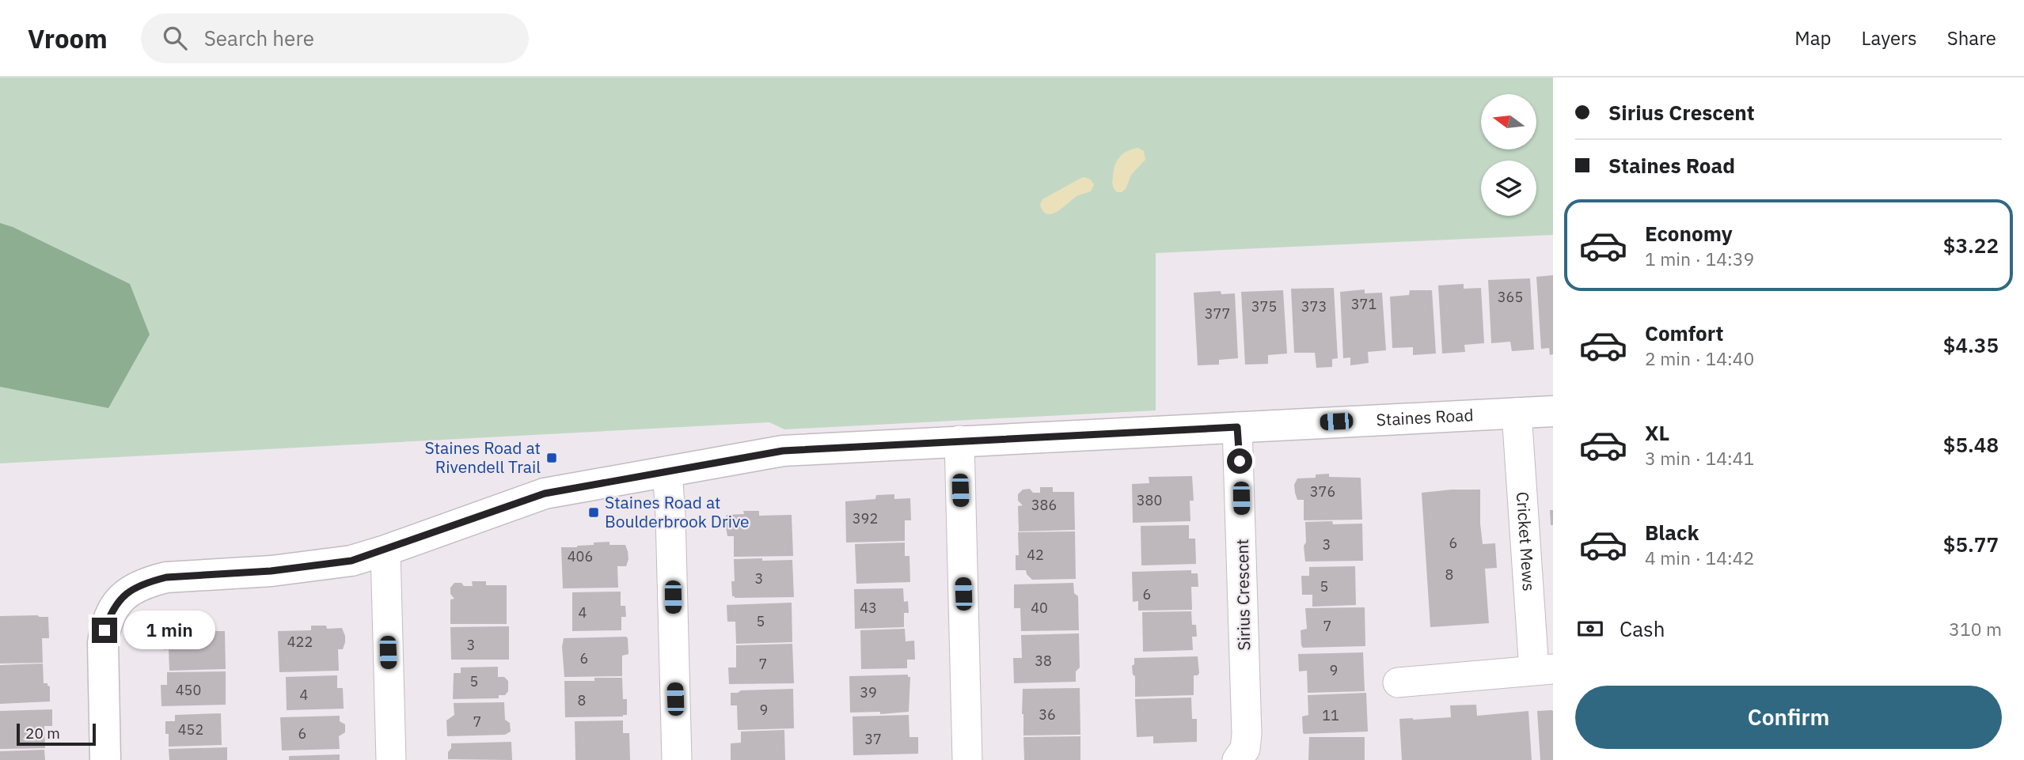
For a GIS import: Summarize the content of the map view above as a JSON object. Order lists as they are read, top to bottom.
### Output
{
  "streets": {
    "street": ["Staines Road", "Cricket Mews", "Sirius Crescent"]
  },
  "crossings": [
    ["Staines Road", "Cricket Mews"],
    ["Staines Road", "Sirius Crescent"]
  ],
  "places": {
    "transit": ["Staines Road at Rivendell Trail", "Staines Road at Boulderbrook Drive"]
  },
  "house_numbers": [
    "365",
    "371",
    "375",
    "373",
    "377",
    "376",
    "380",
    "386",
    "392",
    "6",
    "3",
    "42",
    "406",
    "8",
    "3",
    "5",
    "6",
    "43",
    "40",
    "4",
    "5",
    "7",
    "422",
    "3",
    "6",
    "38",
    "7",
    "9",
    "5",
    "450",
    "39",
    "4",
    "8",
    "9",
    "36",
    "11",
    "7",
    "452",
    "6",
    "37"
  ],
  "scale_bar": "20 m",
  "north": "left",
  "page": {
    "header": "Vroom",
    "search": "Search here",
    "nav": ["Map", "Layers", "Share"],
    "banner": ["Sirius Crescent", "Staines Road"],
    "list": [
      {
        "name": "Economy",
        "note": "1 min · 14:39",
        "value": "$3.22"
      },
      {
        "name": "Comfort",
        "note": "2 min · 14:40",
        "value": "$4.35"
      },
      {
        "name": "XL",
        "note": "3 min · 14:41",
        "value": "$5.48"
      },
      {
        "name": "Black",
        "note": "4 min · 14:42",
        "value": "$5.77"
      }
    ],
    "pay": ["Cash", "310 m"],
    "bubble": "1 min",
    "buttons": "Confirm",
    "scale": "20 m"
  }
}
